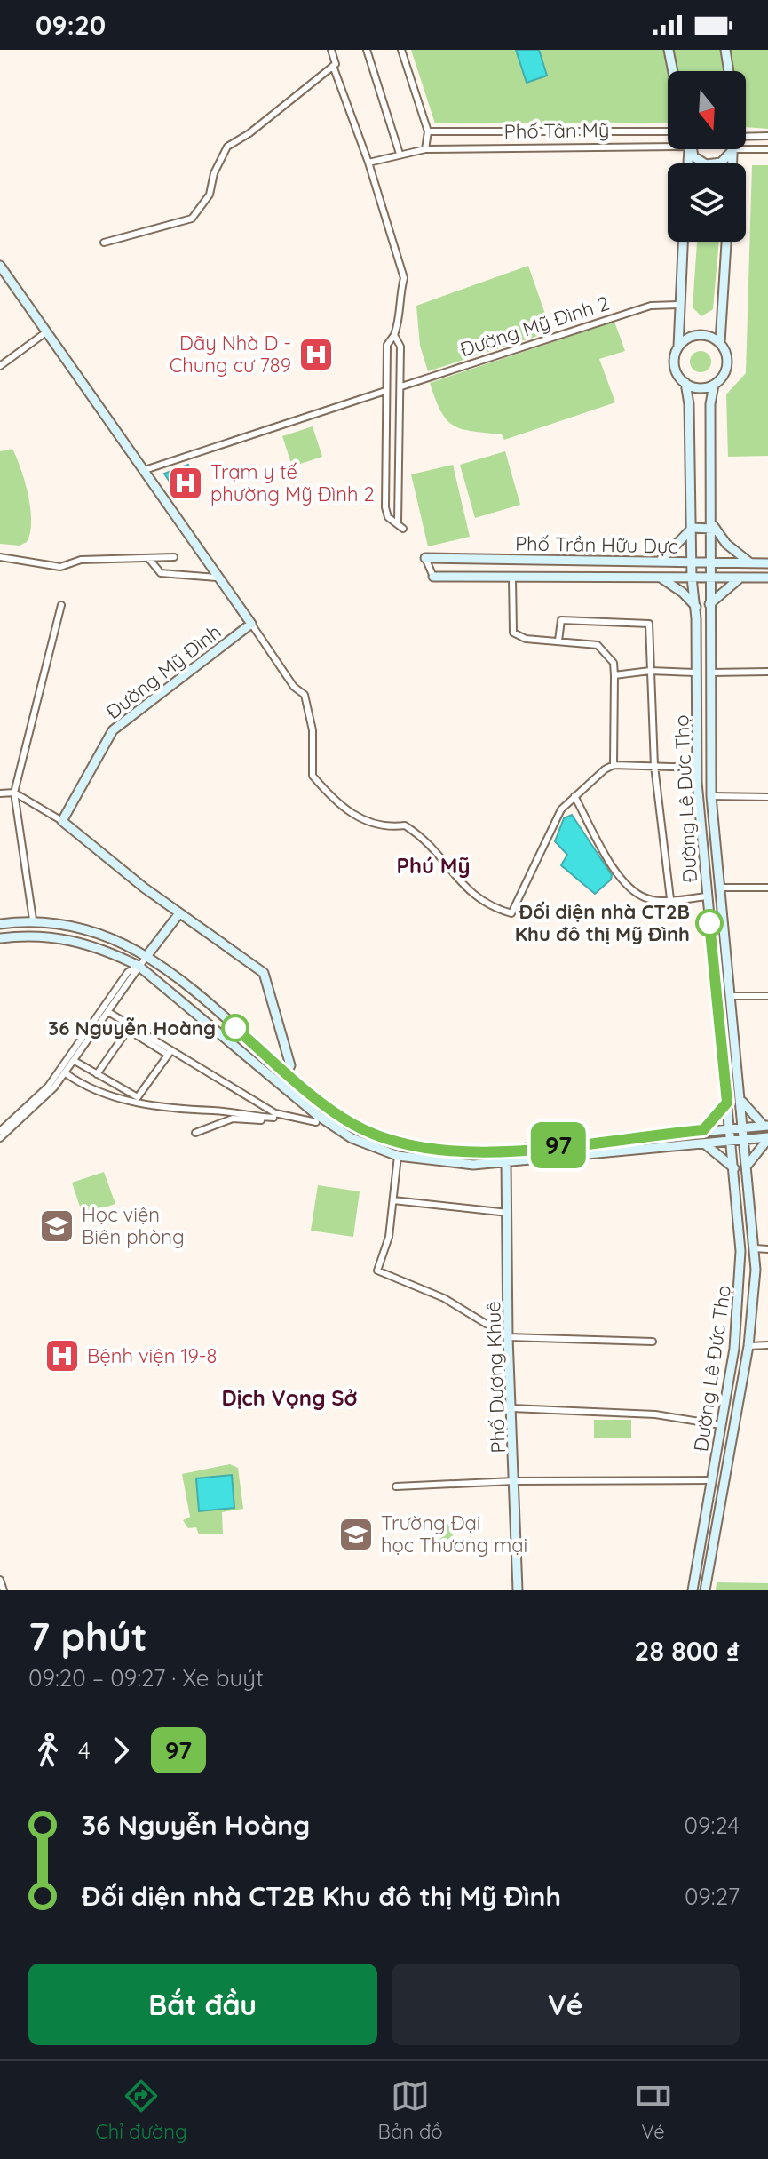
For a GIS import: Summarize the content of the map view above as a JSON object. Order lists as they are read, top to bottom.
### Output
{
  "streets": {
    "main road": [
      "Phố Trần Hữu Dực",
      "Đường Mỹ Đình",
      "Đường Lê Đức Thọ",
      "Phố Dương Khuê"
    ],
    "street": ["Phố Tân Mỹ", "Đường Mỹ Đình 2"]
  },
  "crossings": [
    ["Phố Trần Hữu Dực", "Đường Lê Đức Thọ"]
  ],
  "districts": ["Phú Mỹ", "Dịch Vọng Sở"],
  "places": {
    "hospital": ["Dãy Nhà D - Chung cư 789", "Trạm y tế phường Mỹ Đình 2", "Bệnh viện 19-8"],
    "other": ["Đối diện nhà CT2B Khu đô thị Mỹ Đình", "36 Nguyễn Hoàng"],
    "school or university": ["Học viện Biên phòng", "Trường Đại học Thương mại"]
  },
  "lines": ["bus line 97"],
  "north": "bottom",
  "page": {
    "status": "09:20",
    "on_map": "97",
    "heading": ["7 phút", "09:20 – 09:27 · Xe buýt", "28 800 ₫"],
    "legs": ["4", "97"],
    "list": [
      {
        "name": "36 Nguyễn Hoàng",
        "value": "09:24"
      },
      {
        "name": "Đối diện nhà CT2B Khu đô thị Mỹ Đình",
        "value": "09:27"
      }
    ],
    "buttons": ["Bắt đầu", "Vé"],
    "tabs": ["Chỉ đường", "Bản đồ", "Vé"]
  }
}
